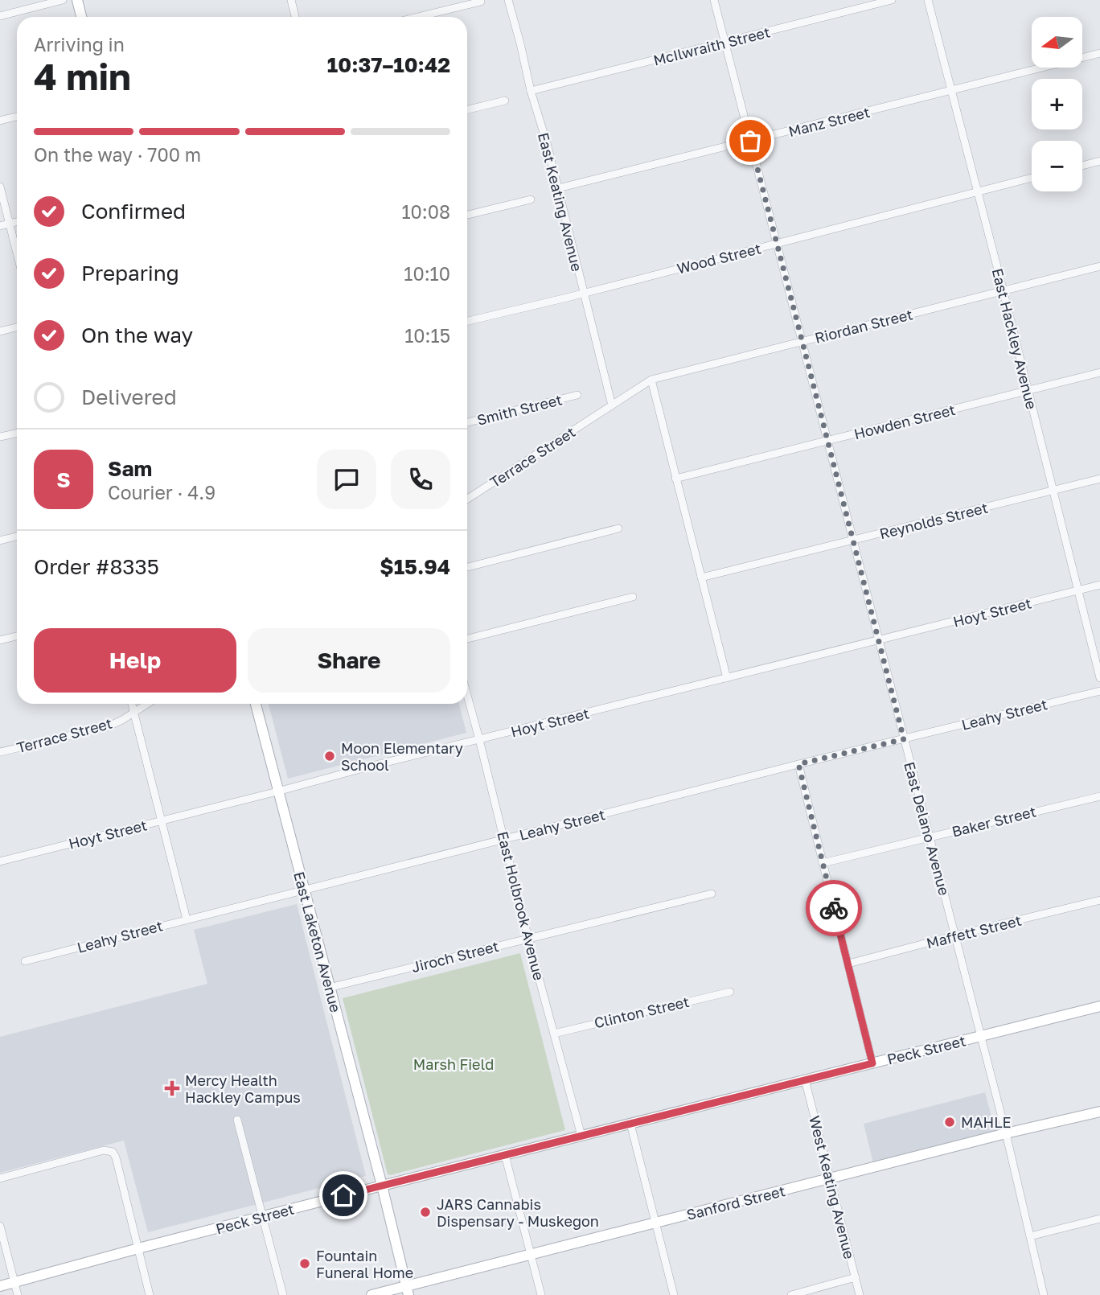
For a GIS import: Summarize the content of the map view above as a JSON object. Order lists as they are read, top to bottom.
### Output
{
  "streets": {
    "street": [
      "McIlwraith Street",
      "Manz Street",
      "East Keating Avenue",
      "Wood Street",
      "Riordan Street",
      "East Hackley Avenue",
      "Smith Street",
      "Howden Street",
      "Terrace Street",
      "Reynolds Street",
      "Hoyt Street",
      "Leahy Street",
      "Baker Street",
      "East Delano Avenue",
      "East Holbrook Avenue",
      "Maffett Street",
      "East Laketon Avenue",
      "Jiroch Street",
      "Clinton Street",
      "Peck Street",
      "West Keating Avenue",
      "Sanford Street"
    ]
  },
  "crossings": [
    ["McIlwraith Street", "East Keating Avenue"],
    ["McIlwraith Street", "East Delano Avenue"],
    ["Manz Street", "East Keating Avenue"],
    ["Manz Street", "East Hackley Avenue"],
    ["Manz Street", "East Delano Avenue"],
    ["East Keating Avenue", "Wood Street"],
    ["East Keating Avenue", "Riordan Street"],
    ["Wood Street", "East Hackley Avenue"],
    ["Wood Street", "East Delano Avenue"],
    ["Riordan Street", "East Hackley Avenue"],
    ["Riordan Street", "Terrace Street"],
    ["Riordan Street", "East Delano Avenue"],
    ["East Hackley Avenue", "Howden Street"],
    ["East Hackley Avenue", "Reynolds Street"],
    ["East Hackley Avenue", "Hoyt Street"],
    ["Howden Street", "East Delano Avenue"],
    ["Reynolds Street", "East Delano Avenue"],
    ["Hoyt Street", "East Delano Avenue"],
    ["Hoyt Street", "East Holbrook Avenue"],
    ["Hoyt Street", "East Laketon Avenue"],
    ["Leahy Street", "East Delano Avenue"],
    ["Leahy Street", "East Holbrook Avenue"],
    ["Leahy Street", "East Laketon Avenue"],
    ["Baker Street", "East Delano Avenue"],
    ["East Delano Avenue", "Maffett Street"],
    ["East Delano Avenue", "Peck Street"],
    ["East Delano Avenue", "Sanford Street"],
    ["East Holbrook Avenue", "Jiroch Street"],
    ["East Holbrook Avenue", "Clinton Street"],
    ["East Holbrook Avenue", "Peck Street"],
    ["East Laketon Avenue", "Jiroch Street"],
    ["East Laketon Avenue", "Peck Street"],
    ["East Laketon Avenue", "Sanford Street"],
    ["Peck Street", "West Keating Avenue"],
    ["West Keating Avenue", "Sanford Street"]
  ],
  "parks": ["Marsh Field"],
  "places": {
    "other": [
      "Moon Elementary School",
      "MAHLE",
      "JARS Cannabis Dispensary - Muskegon",
      "Fountain Funeral Home"
    ],
    "health": ["Mercy Health Hackley Campus"]
  },
  "north": "left",
  "page": {
    "map_buttons": ["+", "−"],
    "heading": ["4 min", "Arriving in", "10:37–10:42"],
    "panel": [
      "Sam",
      "Courier · 4.9",
      "Order #8335",
      "$15.94"
    ],
    "bar": "On the way · 700 m",
    "list": [
      ["Confirmed", "10:08"],
      ["Preparing", "10:10"],
      ["On the way", "10:15"],
      "Delivered"
    ],
    "round": "S",
    "buttons": ["Help", "Share"]
  }
}
